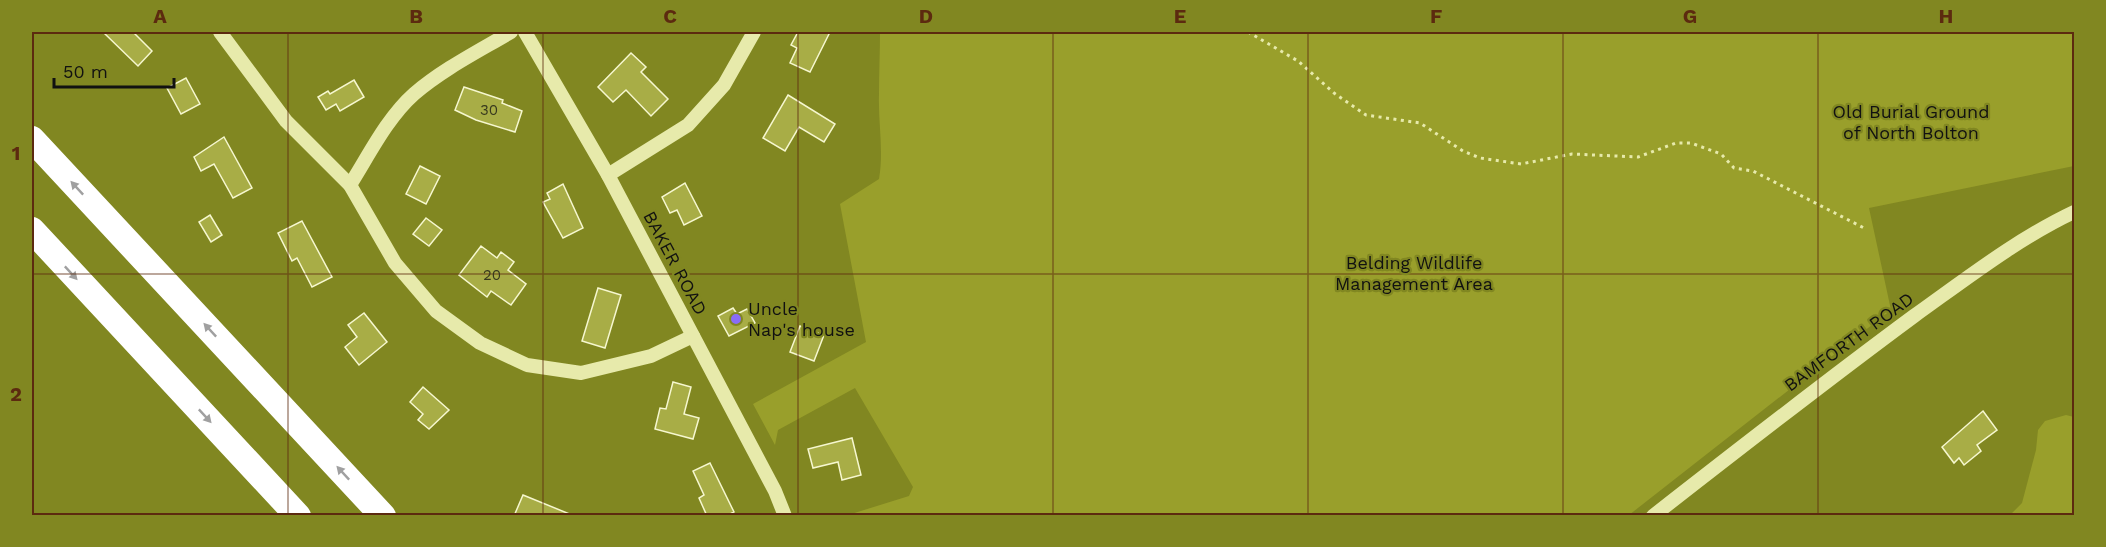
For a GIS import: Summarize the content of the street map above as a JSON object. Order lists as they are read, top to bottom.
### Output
{
  "streets": {
    "street": ["BAKER ROAD", "BAMFORTH ROAD"]
  },
  "parks": ["Old Burial Ground of North Bolton", "Belding Wildlife Management Area"],
  "places": ["Uncle Nap's house"],
  "house_numbers": ["30", "20"],
  "scale_bar": "50 m",
  "grid": {
    "columns": [
      "A",
      "B",
      "C",
      "D",
      "E",
      "F",
      "G",
      "H"
    ],
    "rows": ["1", "2"]
  }
}
